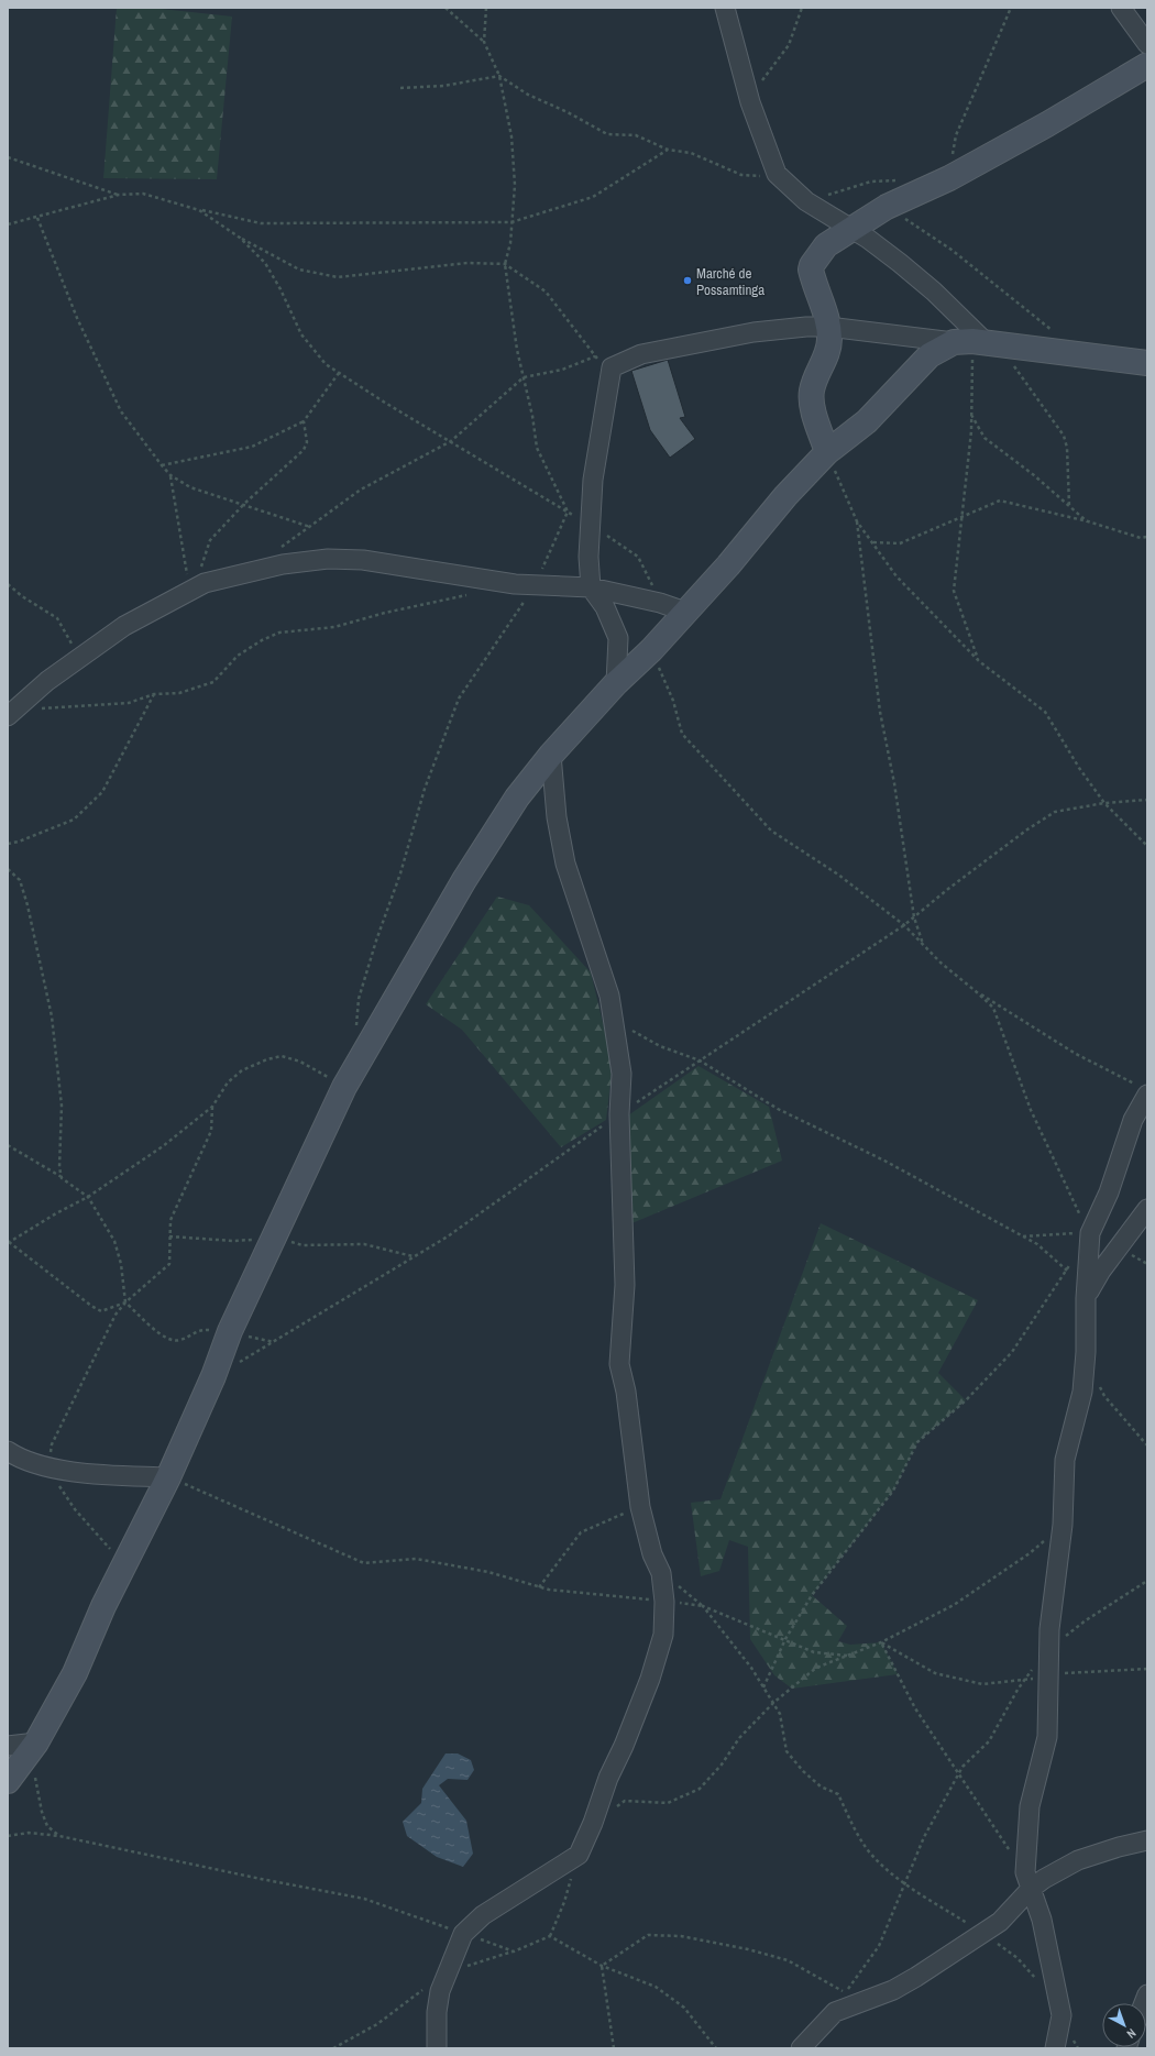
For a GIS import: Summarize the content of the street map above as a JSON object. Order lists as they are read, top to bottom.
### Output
{
  "places": ["Marché de Possamtinga"],
  "north": "bottom right"
}
